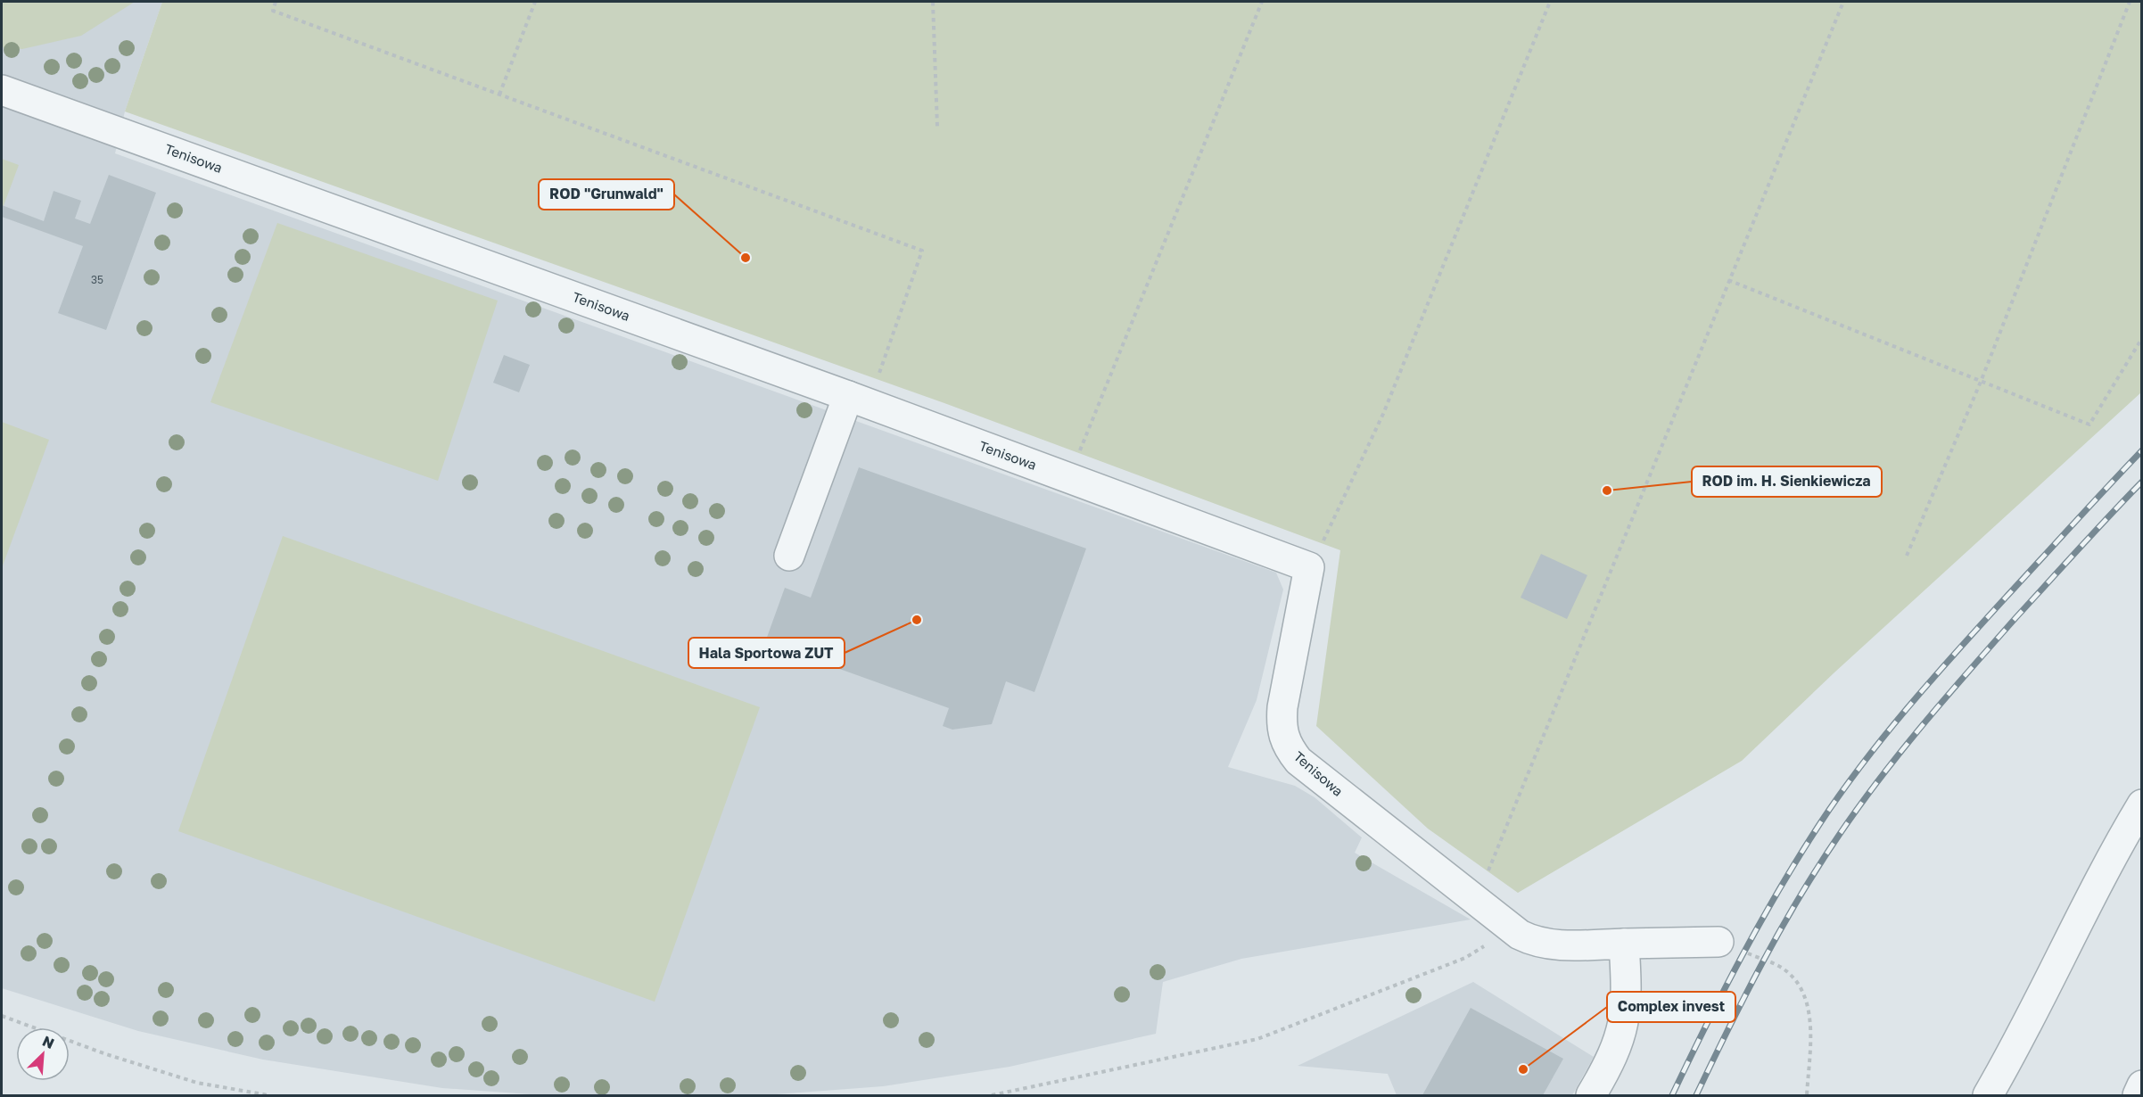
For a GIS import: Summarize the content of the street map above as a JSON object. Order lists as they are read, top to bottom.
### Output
{
  "streets": {
    "street": ["Tenisowa"]
  },
  "places": [
    "ROD \"Grunwald\"",
    "ROD im. H. Sienkiewicza",
    "Hala Sportowa ZUT",
    "Complex invest"
  ],
  "house_numbers": ["35"],
  "north": "top right"
}
